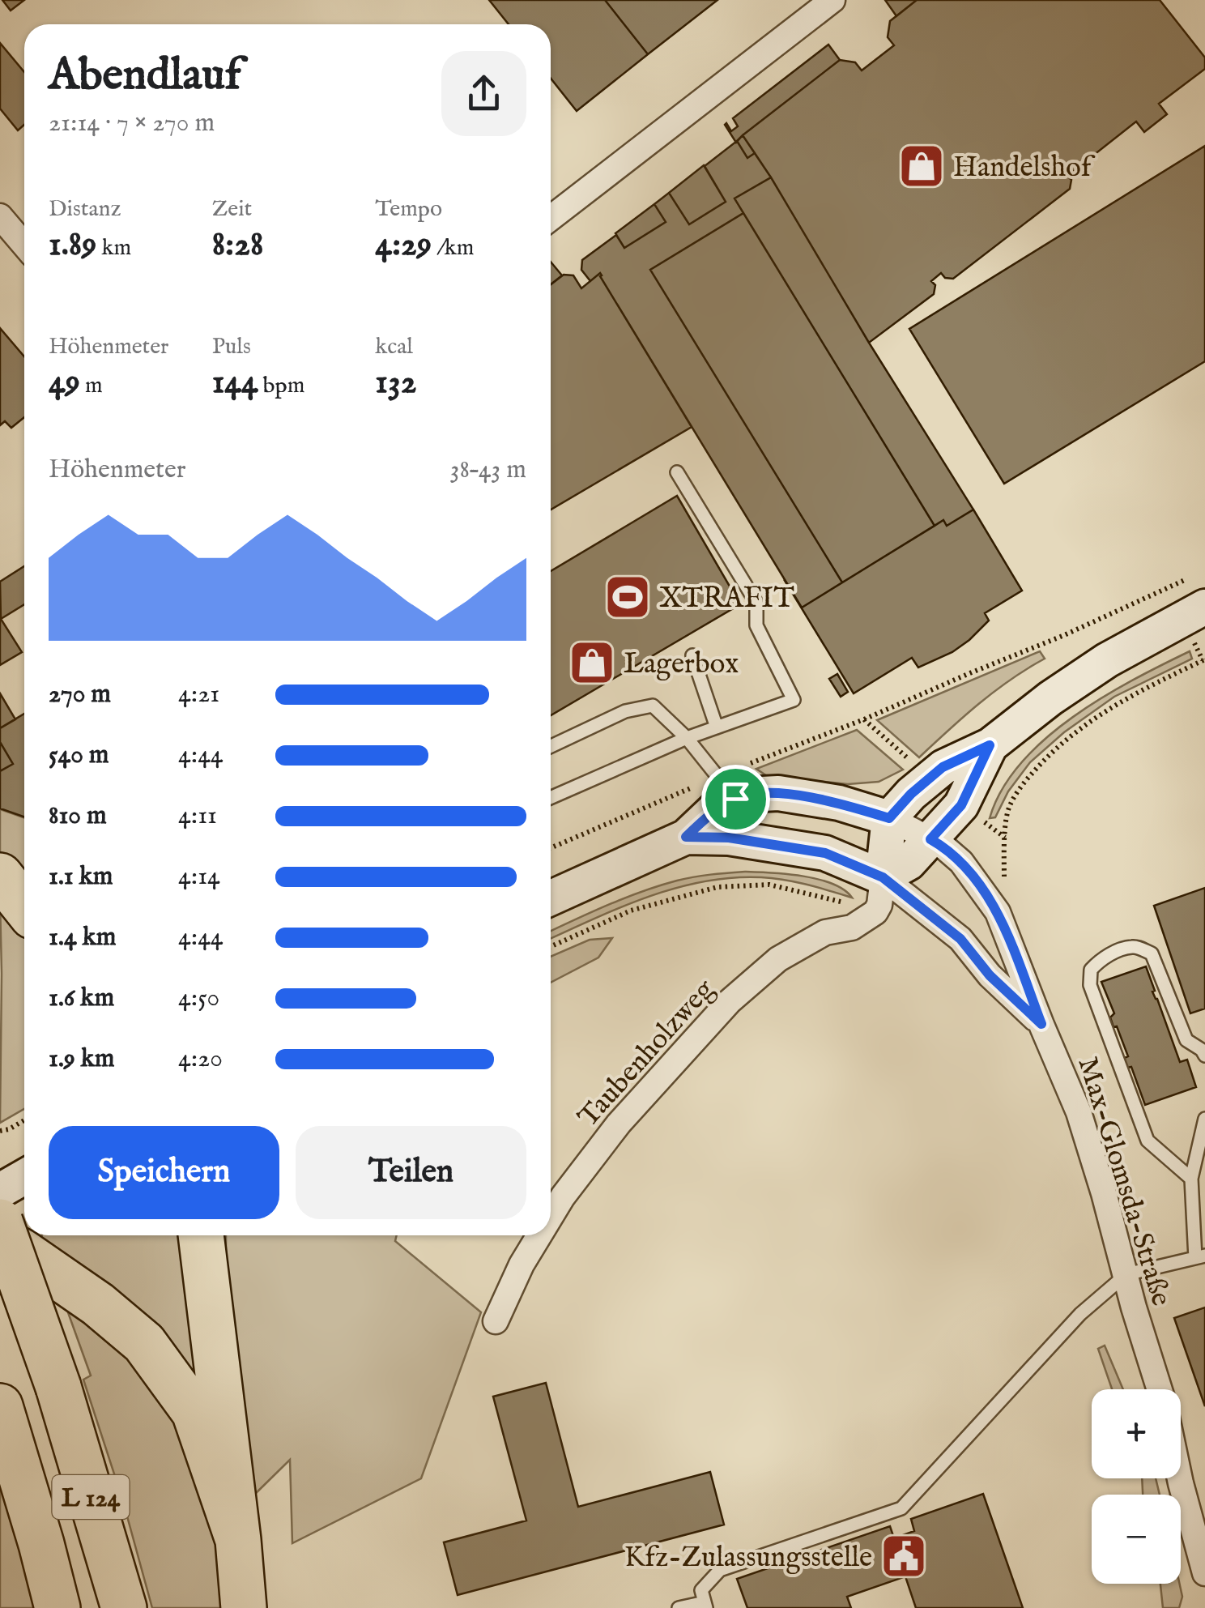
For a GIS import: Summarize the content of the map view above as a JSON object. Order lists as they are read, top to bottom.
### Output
{
  "streets": {
    "highway": ["L 124"],
    "street": ["Taubenholzweg", "Max-Glomsda-Straße"]
  },
  "crossings": [
    ["Taubenholzweg", "Max-Glomsda-Straße"]
  ],
  "places": {
    "shop": ["Handelshof", "Lagerbox"],
    "sports": ["XTRAFIT"],
    "public building": ["Kfz-Zulassungsstelle"]
  },
  "page": {
    "heading": ["Abendlauf", "21:14 · 7 × 270 m"],
    "stats": [
      ["Distanz", "1.89 km"],
      ["Zeit", "8:28"],
      ["Tempo", "4:29 /km"],
      ["Höhenmeter", "49 m"],
      ["Puls", "144 bpm"],
      ["kcal", "132"]
    ],
    "chart": ["Höhenmeter", "38–43 m"],
    "list": [
      {
        "name": "270 m",
        "note": "4:21"
      },
      {
        "name": "540 m",
        "note": "4:44"
      },
      {
        "name": "810 m",
        "note": "4:11"
      },
      {
        "name": "1.1 km",
        "note": "4:14"
      },
      {
        "name": "1.4 km",
        "note": "4:44"
      },
      {
        "name": "1.6 km",
        "note": "4:50"
      },
      {
        "name": "1.9 km",
        "note": "4:20"
      }
    ],
    "buttons": ["Speichern", "Teilen"],
    "map_buttons": ["+", "−"]
  }
}
